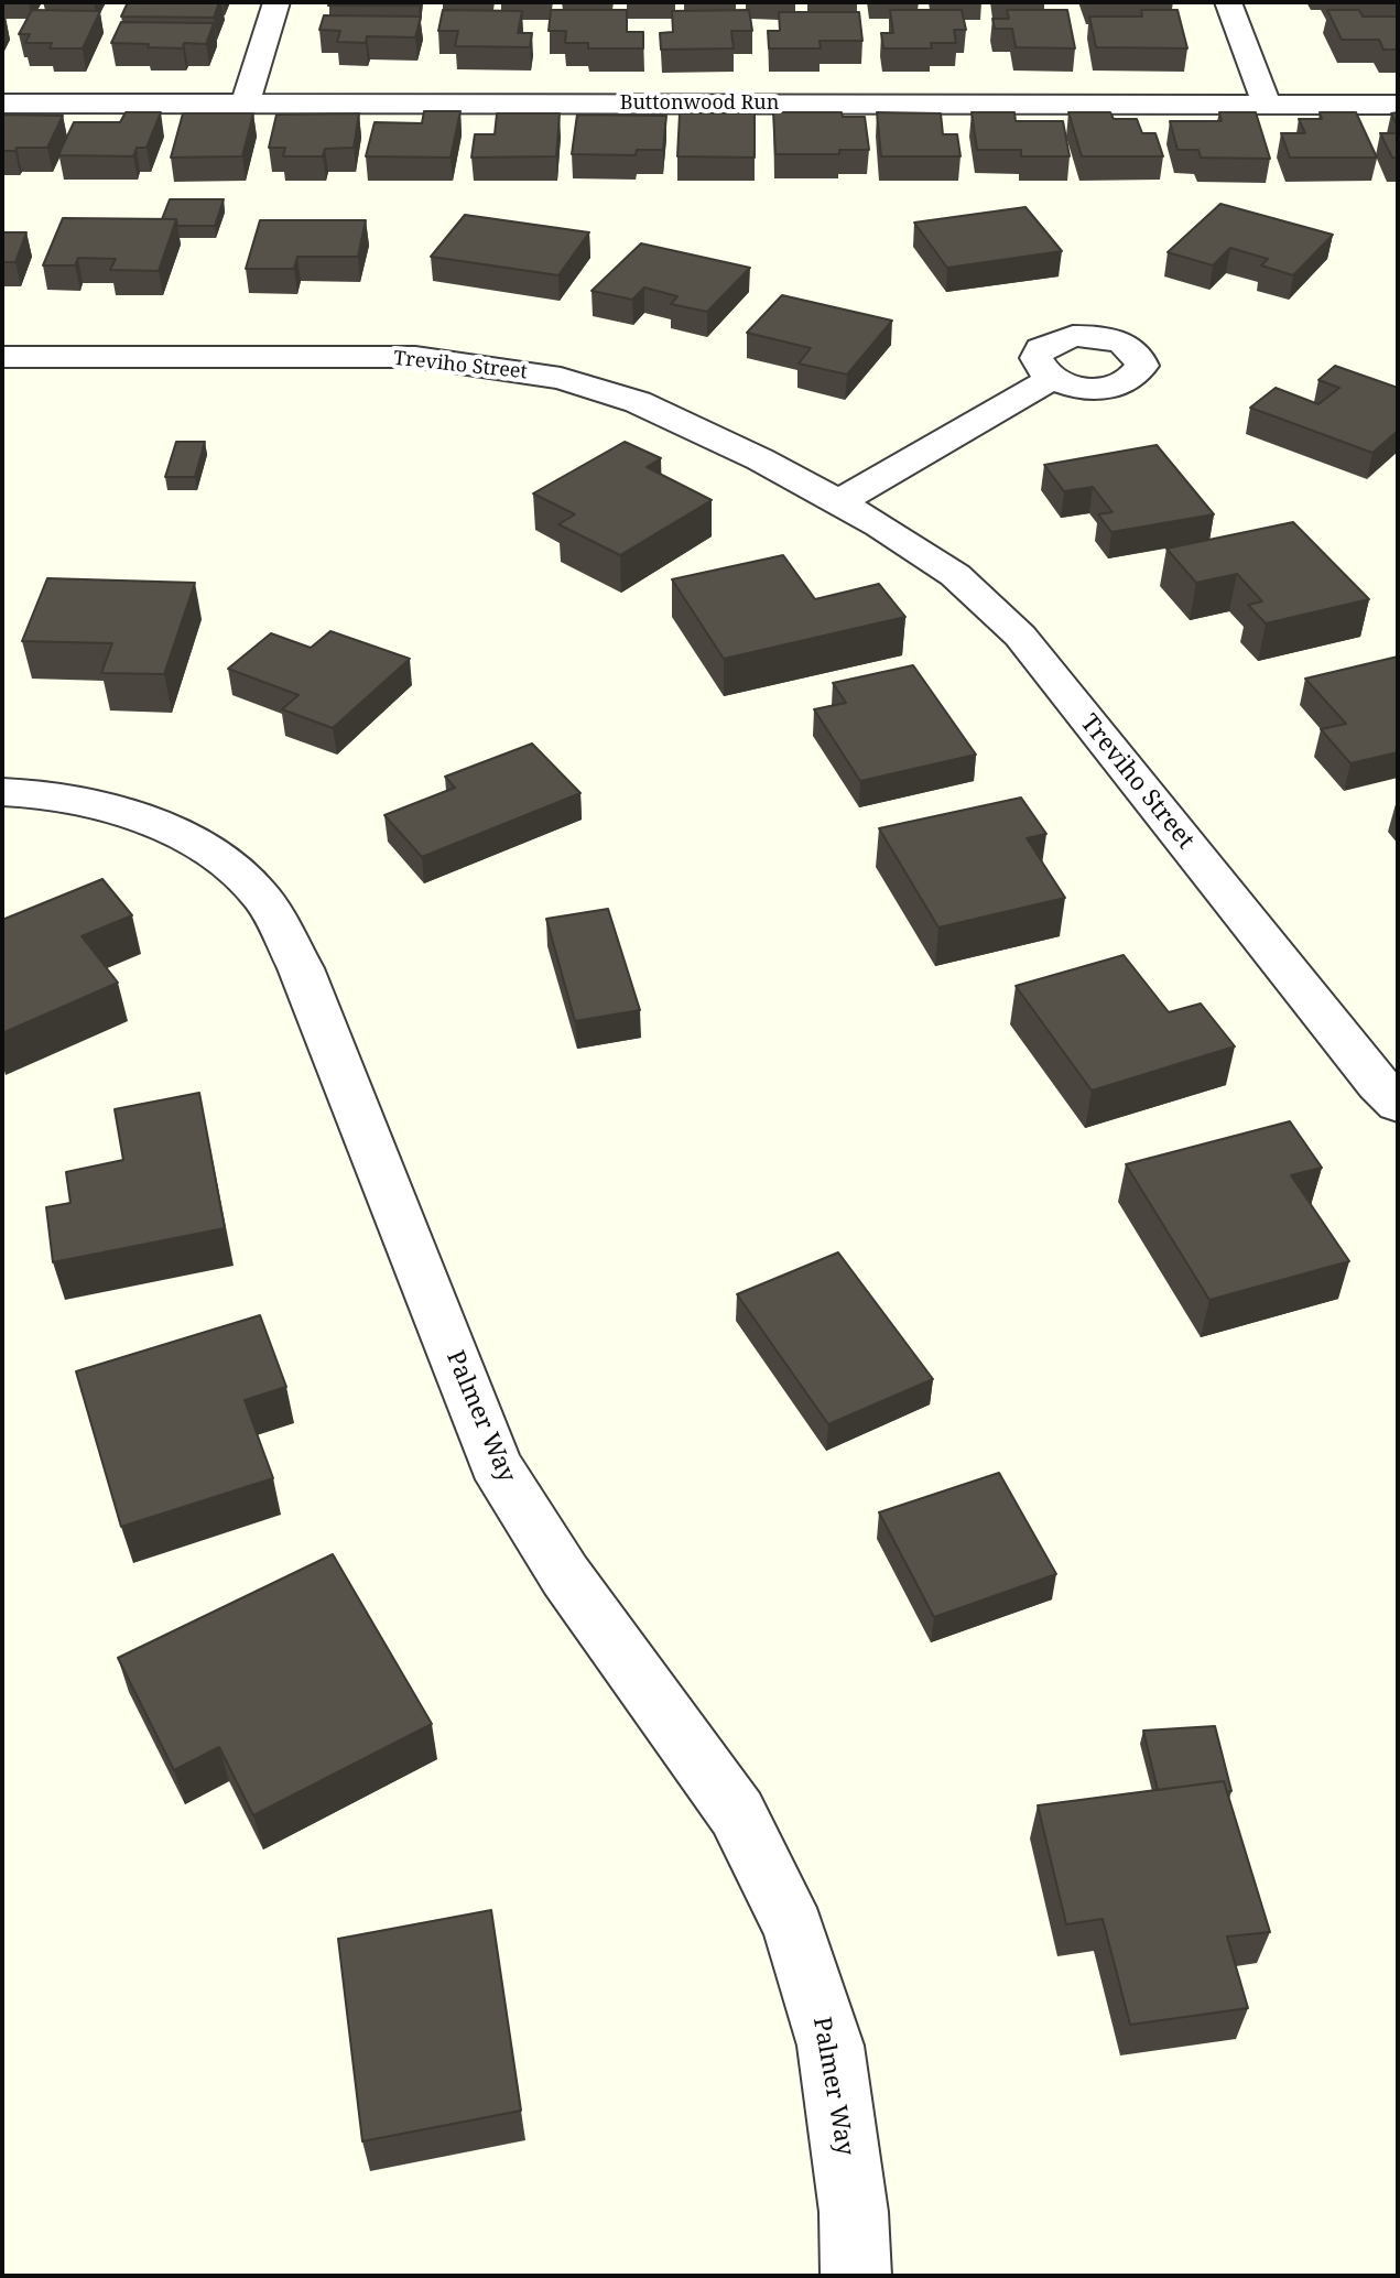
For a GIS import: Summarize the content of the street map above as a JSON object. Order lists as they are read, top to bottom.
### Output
{
  "streets": {
    "street": ["Buttonwood Run", "Treviho Street", "Palmer Way"]
  }
}
